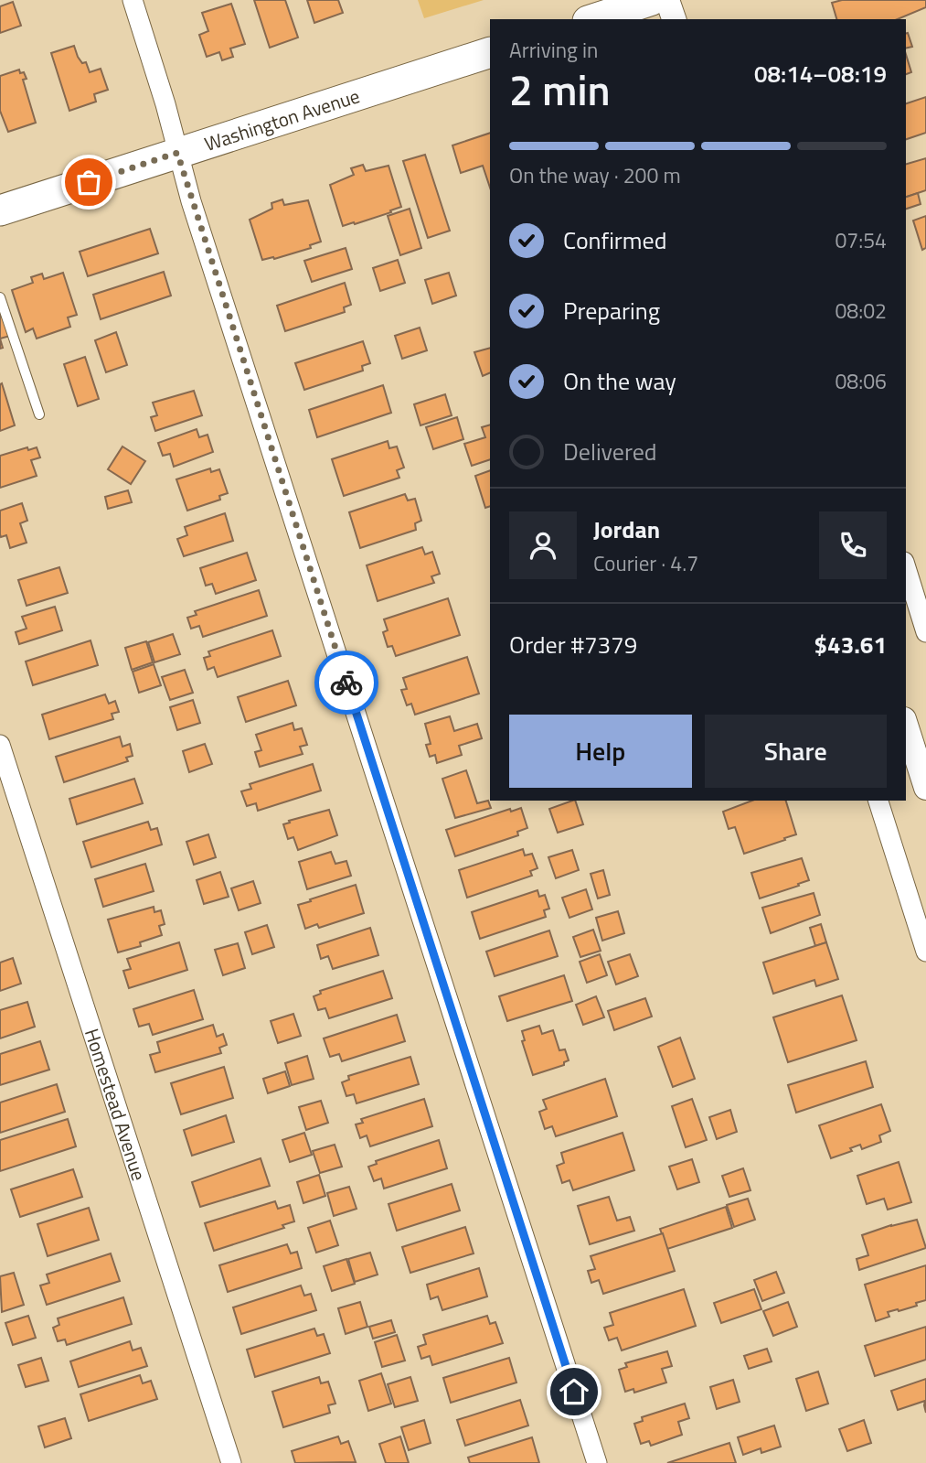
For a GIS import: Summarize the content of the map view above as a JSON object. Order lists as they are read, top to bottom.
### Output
{
  "streets": {
    "main road": ["Washington Avenue"],
    "street": ["Homestead Avenue"]
  },
  "page": {
    "heading": ["2 min", "Arriving in", "08:14–08:19"],
    "panel": [
      "Jordan",
      "Courier · 4.7",
      "Order #7379",
      "$43.61"
    ],
    "bar": "On the way · 200 m",
    "list": [
      ["Confirmed", "07:54"],
      ["Preparing", "08:02"],
      ["On the way", "08:06"],
      "Delivered"
    ],
    "buttons": ["Help", "Share"]
  }
}
